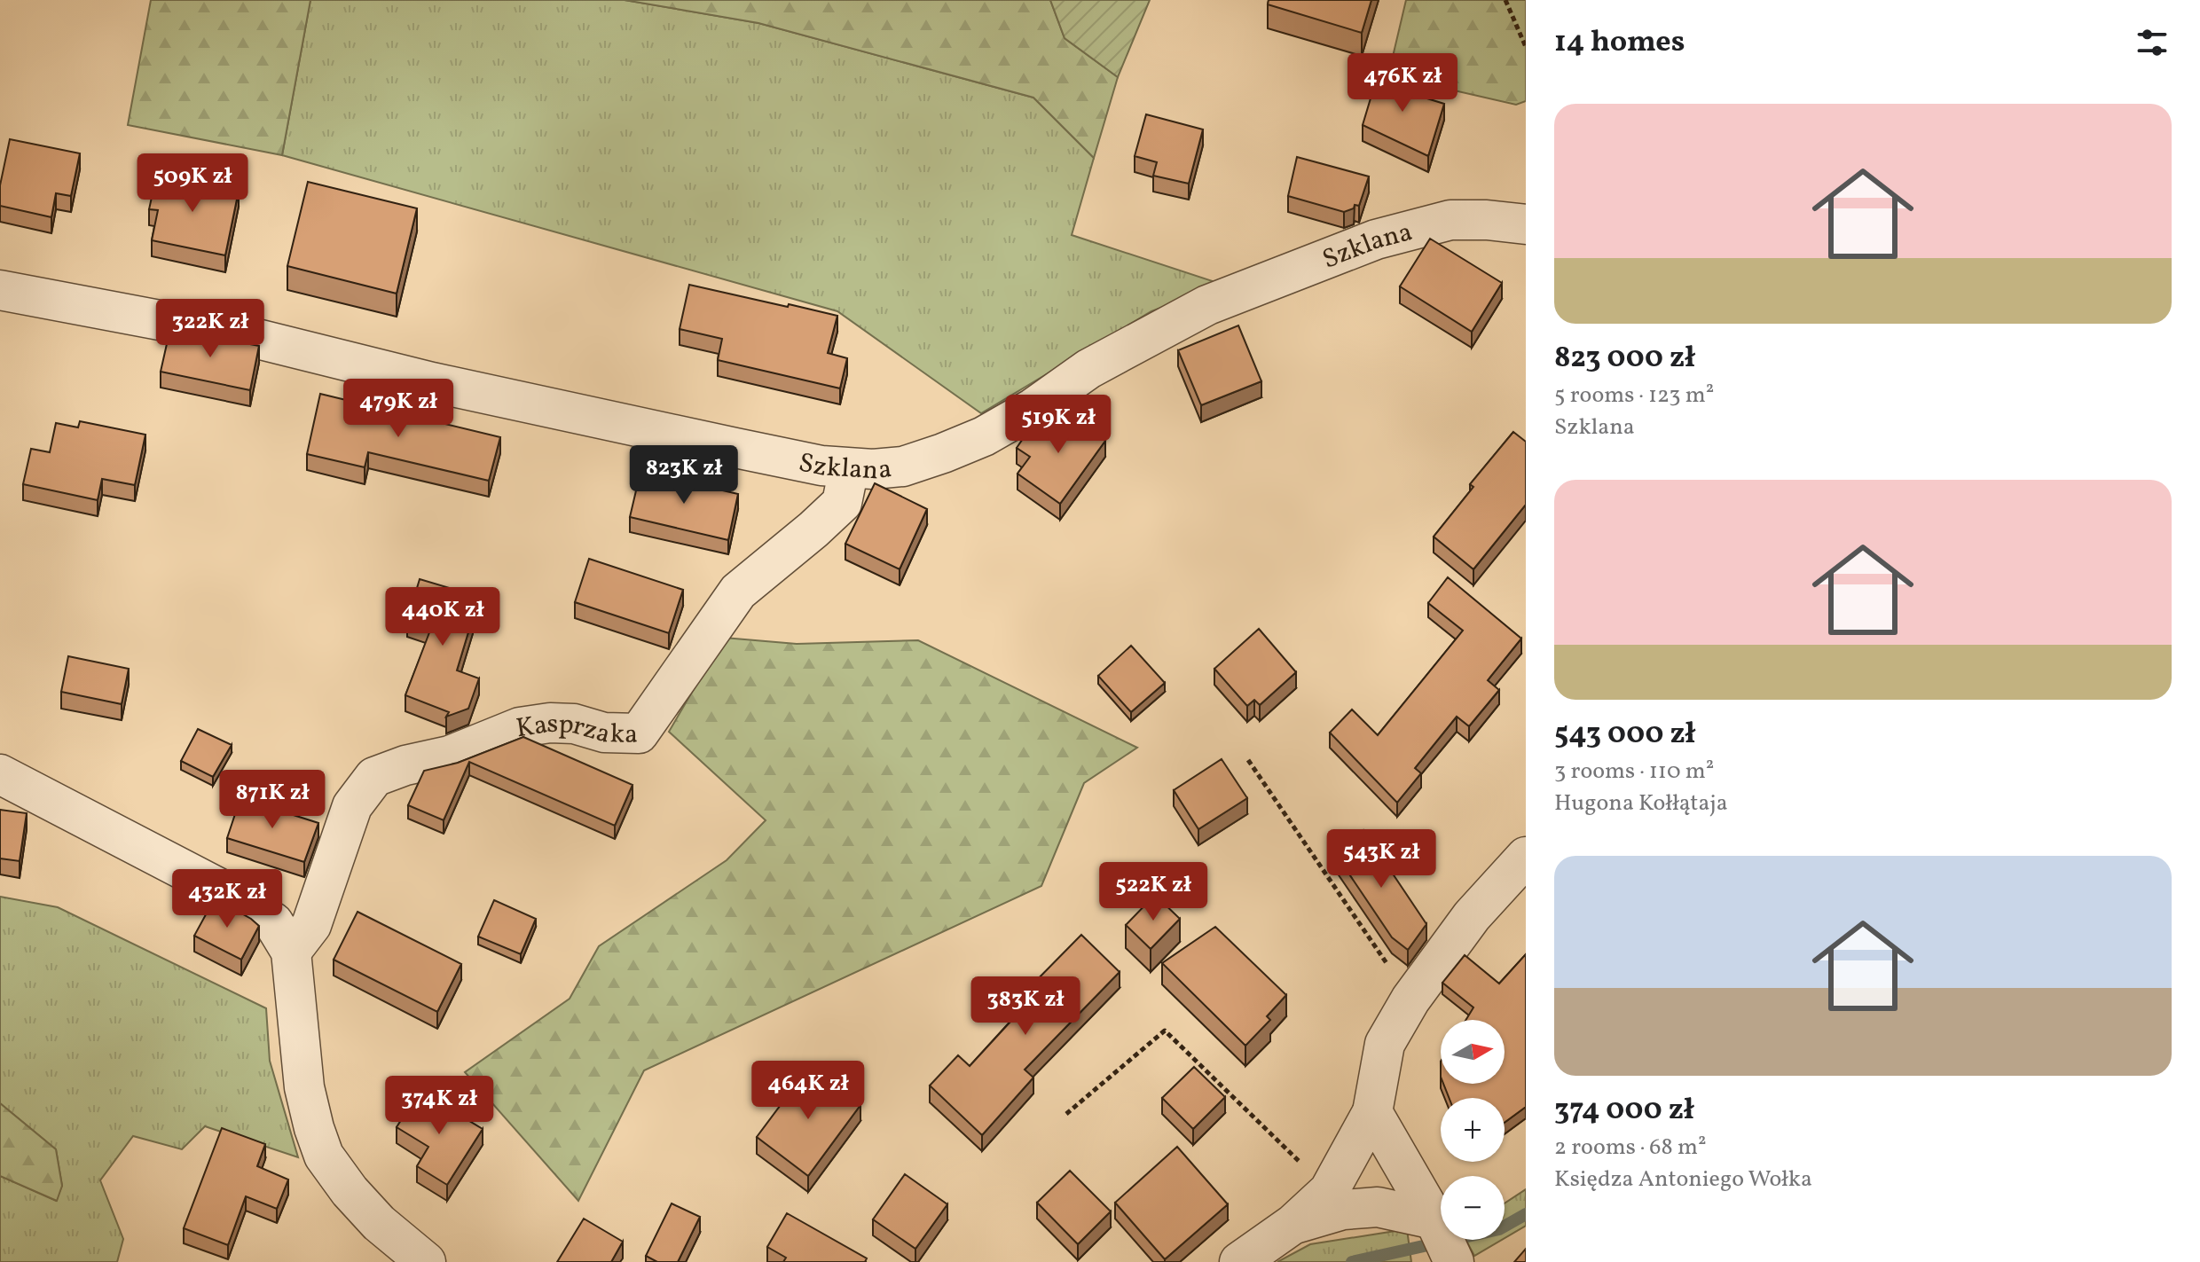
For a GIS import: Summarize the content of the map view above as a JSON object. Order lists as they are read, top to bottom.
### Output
{
  "streets": {
    "street": ["Szklana", "Kasprzaka"]
  },
  "crossings": [
    ["Szklana", "Kasprzaka"]
  ],
  "north": "right",
  "page": {
    "heading": "14 homes",
    "price": [
      "476K zł",
      "509K zł",
      "322K zł",
      "479K zł",
      "519K zł",
      "823K zł",
      "440K zł",
      "871K zł",
      "543K zł",
      "522K zł",
      "432K zł",
      "383K zł",
      "464K zł",
      "374K zł"
    ],
    "list": [
      {
        "name": "823 000 zł",
        "note": "5 rooms · 123 m² · Szklana"
      },
      {
        "name": "543 000 zł",
        "note": "3 rooms · 110 m² · Hugona Kołłątaja"
      },
      {
        "name": "374 000 zł",
        "note": "2 rooms · 68 m² · Księdza Antoniego Wołka"
      }
    ],
    "map_buttons": ["+", "−"]
  }
}
